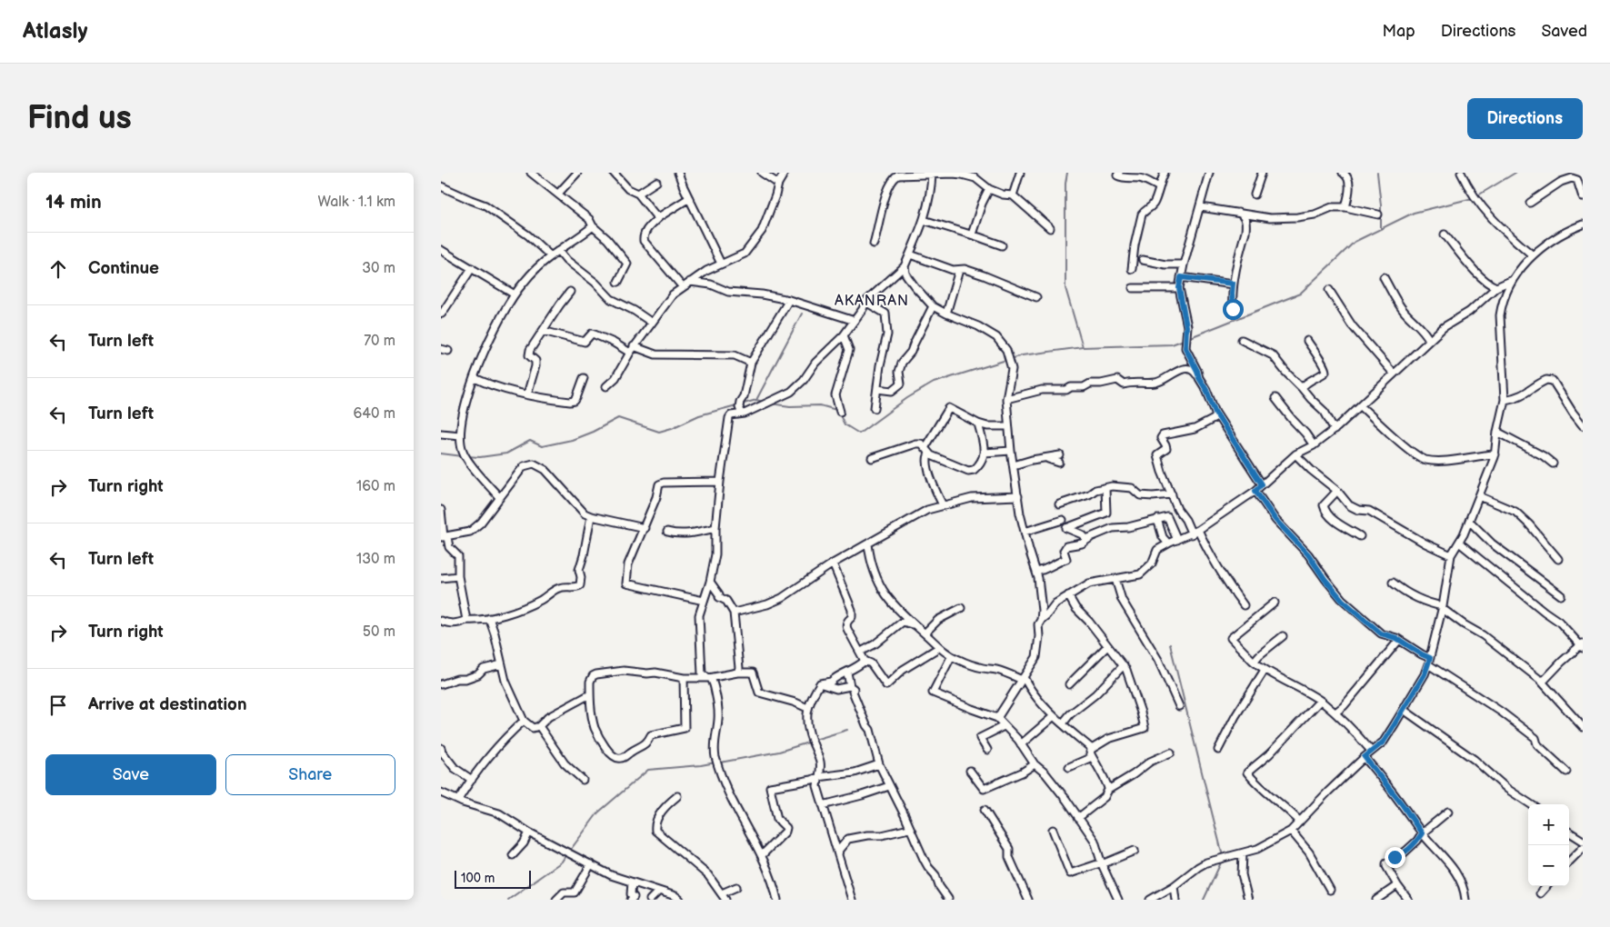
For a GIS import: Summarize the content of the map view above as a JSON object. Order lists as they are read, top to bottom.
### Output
{
  "districts": ["AKANRAN"],
  "scale_bar": "100 m",
  "page": {
    "header": "Atlasly",
    "nav": ["Map", "Directions", "Saved"],
    "buttons": [
      "Directions",
      ["Save", "Share"]
    ],
    "title": "Find us",
    "heading": ["14 min", "Walk · 1.1 km"],
    "list": [
      ["Continue", "30 m"],
      ["Turn left", "70 m"],
      ["Turn left", "640 m"],
      ["Turn right", "160 m"],
      ["Turn left", "130 m"],
      ["Turn right", "50 m"],
      "Arrive at destination"
    ],
    "map_buttons": ["+", "−"],
    "scale": "100 m"
  }
}
